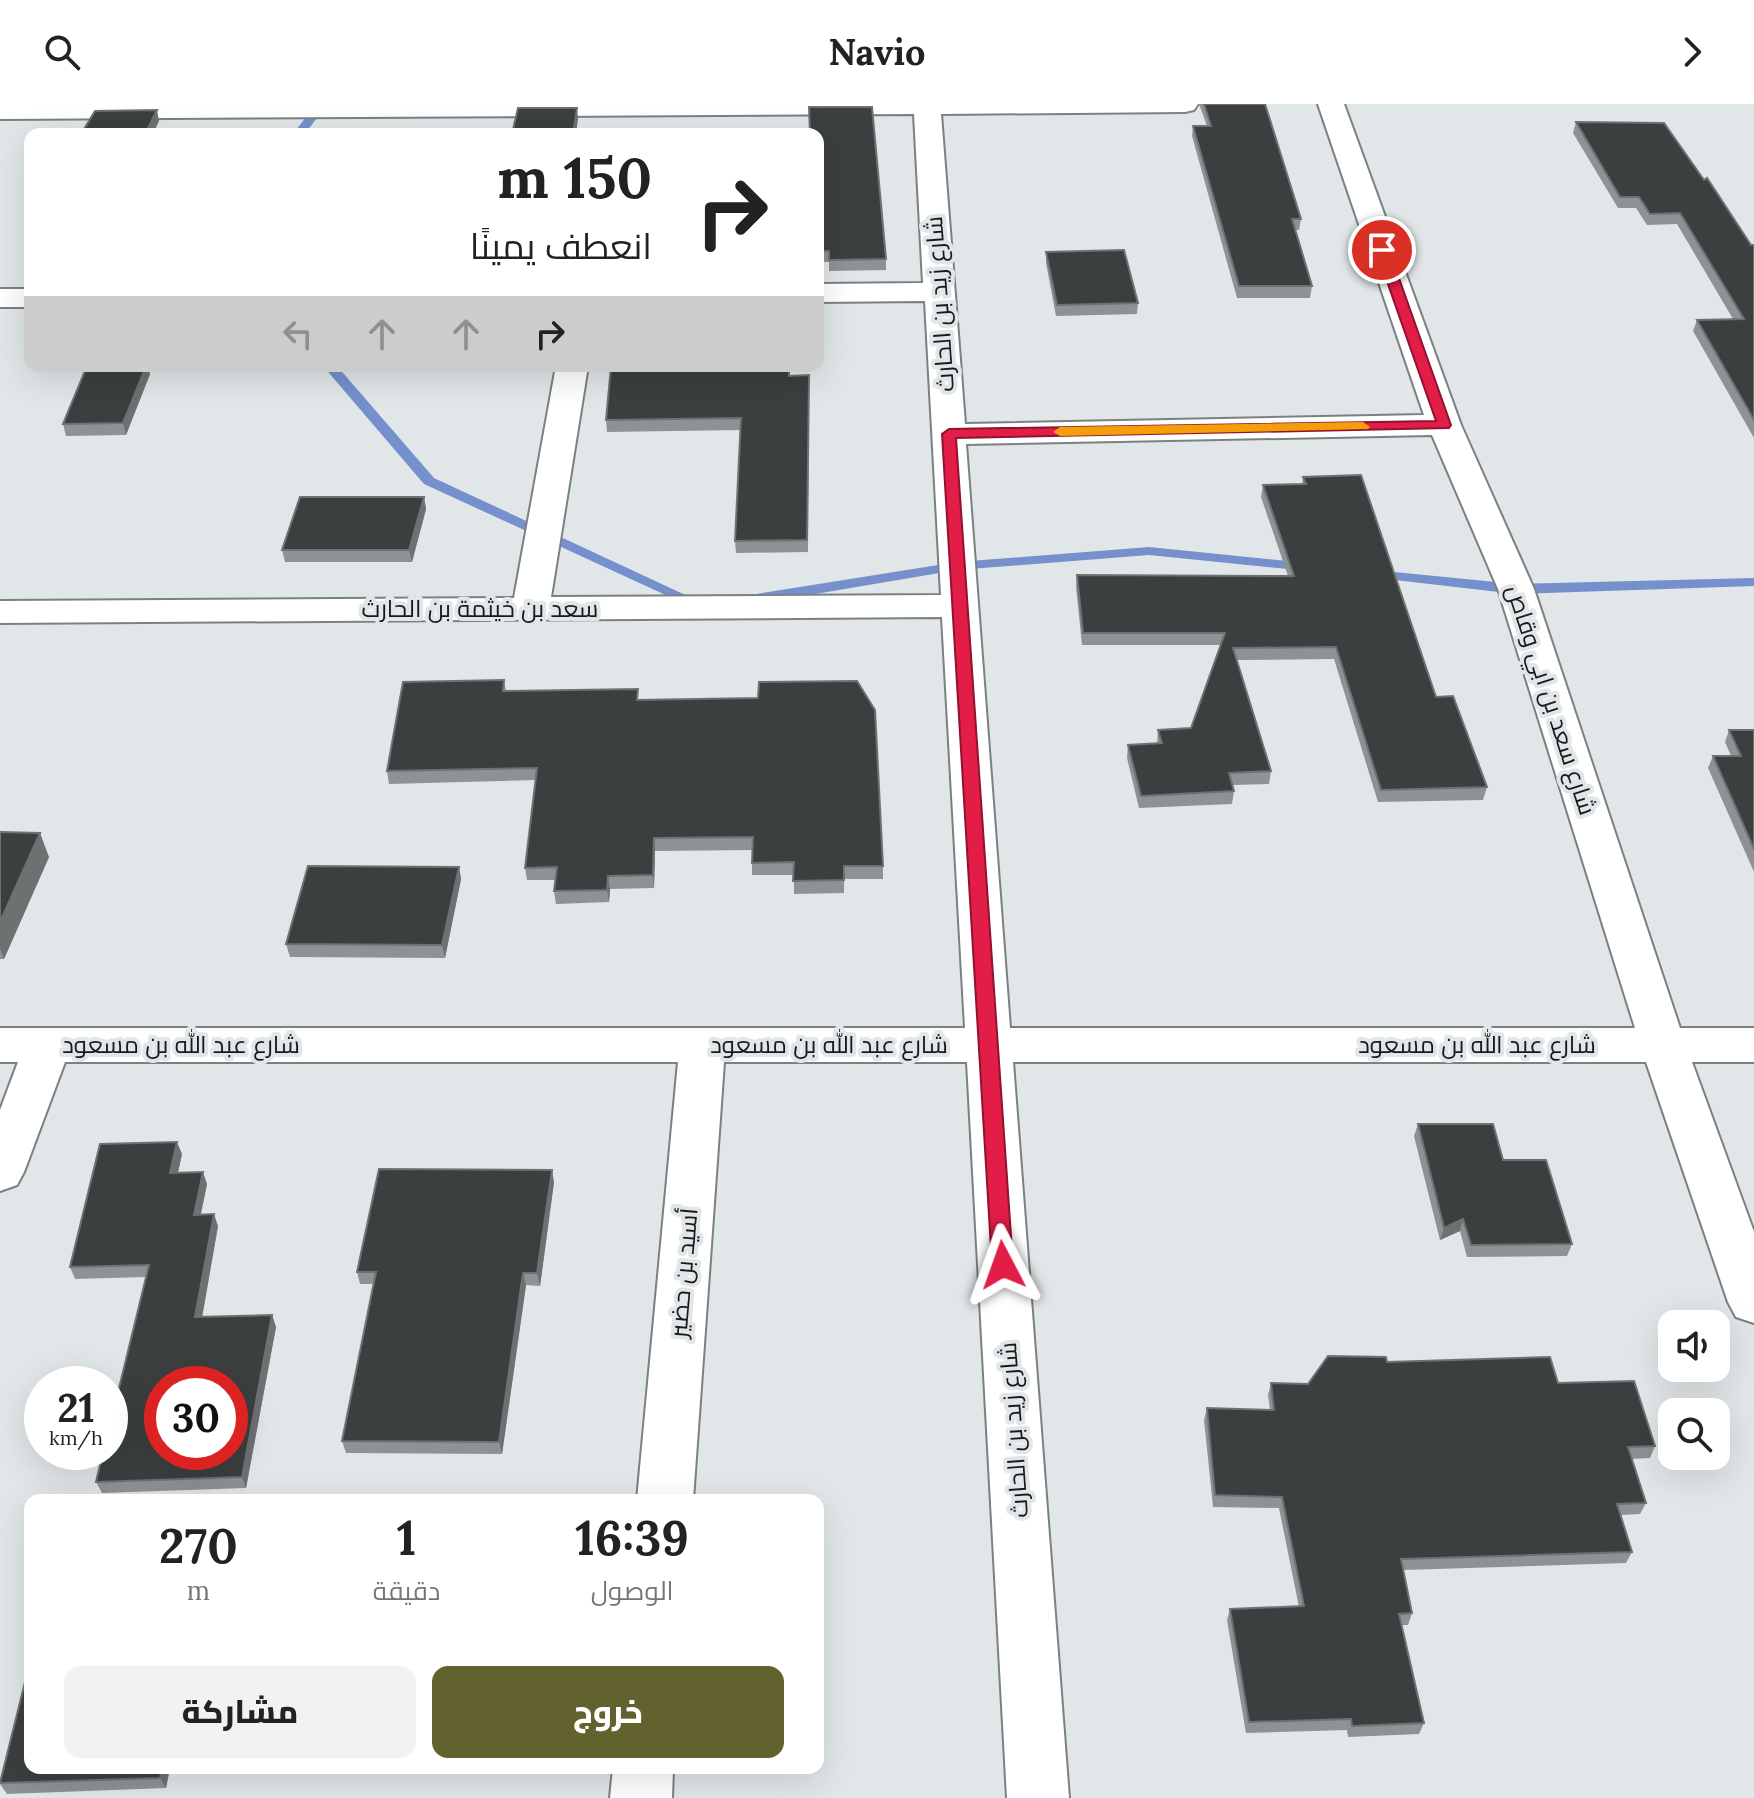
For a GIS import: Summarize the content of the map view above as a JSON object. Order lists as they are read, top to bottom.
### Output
{
  "streets": {
    "street": [
      "شارع زيد بن الحارث",
      "سعد بن خيثمة بن الحارث",
      "شارع سعد بن ابي وقاص",
      "شارع عبد الله بن مسعود",
      "أسيد بن حضير"
    ]
  },
  "crossings": [
    ["شارع زيد بن الحارث", "سعد بن خيثمة بن الحارث"],
    ["شارع زيد بن الحارث", "شارع عبد الله بن مسعود"],
    ["شارع سعد بن ابي وقاص", "شارع عبد الله بن مسعود"],
    ["شارع عبد الله بن مسعود", "أسيد بن حضير"]
  ],
  "page": {
    "header": "Navio",
    "turn": ["150 m", "انعطف يمينًا"],
    "speed": "21 km/h",
    "limit": "30",
    "eta": [
      "16:39",
      "الوصول",
      "1",
      "دقيقة",
      "270",
      "m"
    ],
    "buttons": ["خروج", "مشاركة"]
  }
}
